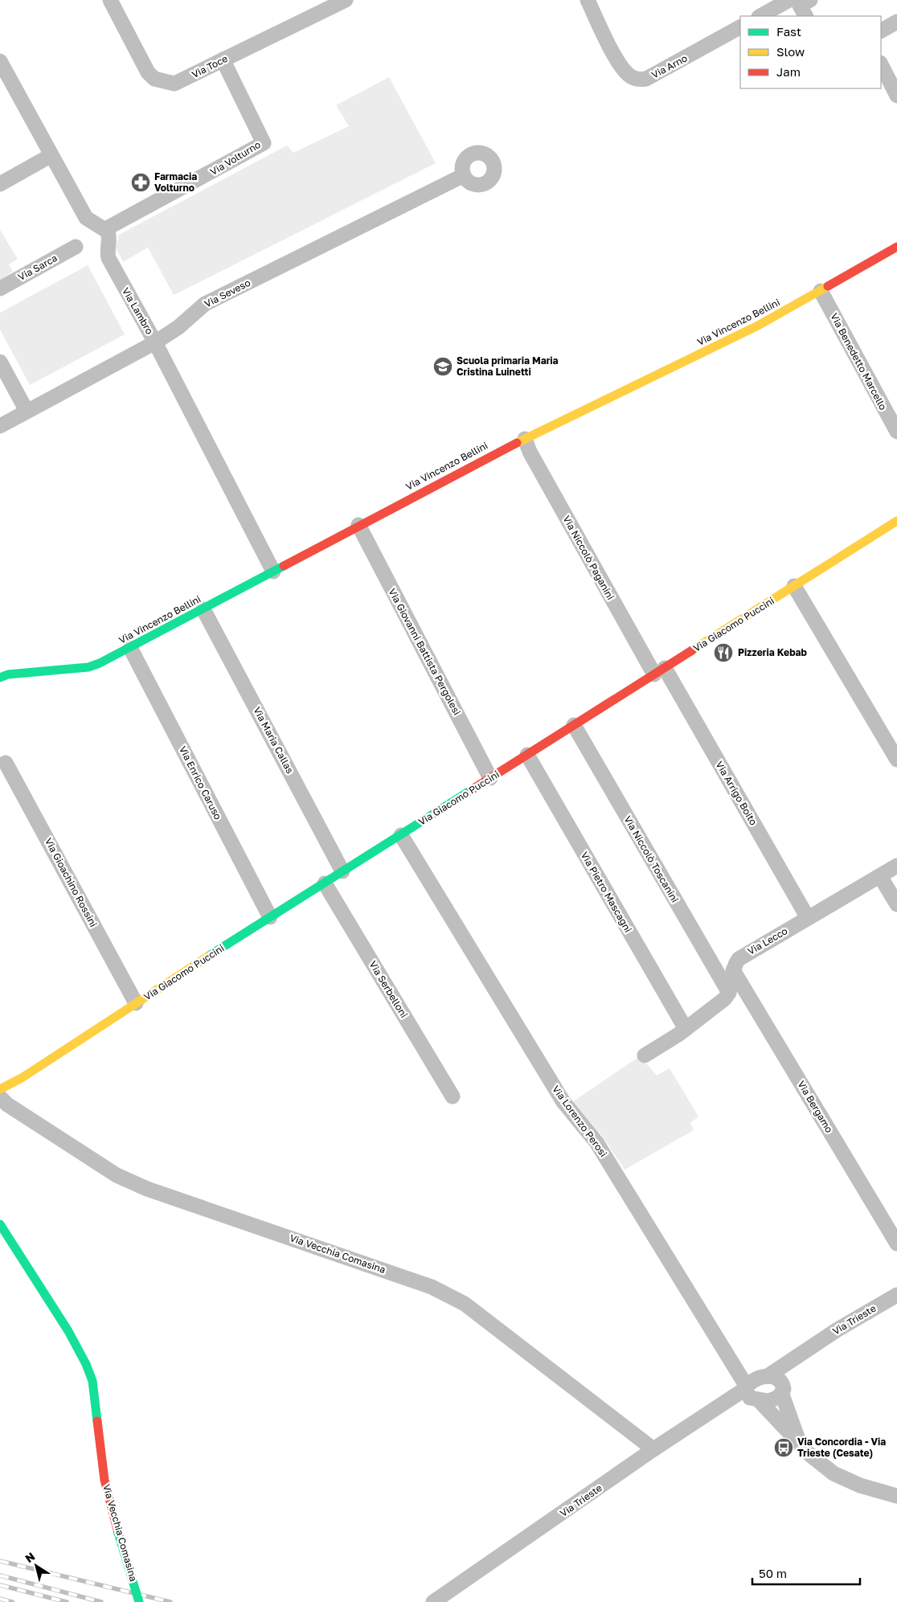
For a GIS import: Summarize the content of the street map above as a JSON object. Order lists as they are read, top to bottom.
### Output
{
  "streets": {
    "street": [
      "Via Toce",
      "Via Arno",
      "Via Volturno",
      "Via Sarca",
      "Via Seveso",
      "Via Lambro",
      "Via Vincenzo Bellini",
      "Via Benedetto Marcello",
      "Via Niccolò Paganini",
      "Via Giacomo Puccini",
      "Via Giovanni Battista Pergolesi",
      "Via Maria Callas",
      "Via Enrico Caruso",
      "Via Arrigo Boito",
      "Via Niccolò Toscanini",
      "Via Gioachino Rossini",
      "Via Pietro Mascagni",
      "Via Lecco",
      "Via Serbelloni",
      "Via Bergamo",
      "Via Lorenzo Perosi",
      "Via Vecchia Comasina",
      "Via Trieste"
    ]
  },
  "crossings": [
    ["Via Toce", "Via Volturno"],
    ["Via Volturno", "Via Lambro"],
    ["Via Seveso", "Via Lambro"],
    ["Via Lambro", "Via Vincenzo Bellini"],
    ["Via Vincenzo Bellini", "Via Benedetto Marcello"],
    ["Via Vincenzo Bellini", "Via Niccolò Paganini"],
    ["Via Vincenzo Bellini", "Via Giovanni Battista Pergolesi"],
    ["Via Vincenzo Bellini", "Via Maria Callas"],
    ["Via Vincenzo Bellini", "Via Enrico Caruso"],
    ["Via Niccolò Paganini", "Via Giacomo Puccini"],
    ["Via Niccolò Paganini", "Via Arrigo Boito"],
    ["Via Giacomo Puccini", "Via Giovanni Battista Pergolesi"],
    ["Via Giacomo Puccini", "Via Maria Callas"],
    ["Via Giacomo Puccini", "Via Enrico Caruso"],
    ["Via Giacomo Puccini", "Via Arrigo Boito"],
    ["Via Giacomo Puccini", "Via Niccolò Toscanini"],
    ["Via Giacomo Puccini", "Via Gioachino Rossini"],
    ["Via Giacomo Puccini", "Via Pietro Mascagni"],
    ["Via Giacomo Puccini", "Via Serbelloni"],
    ["Via Giacomo Puccini", "Via Lorenzo Perosi"],
    ["Via Giacomo Puccini", "Via Vecchia Comasina"],
    ["Via Arrigo Boito", "Via Lecco"],
    ["Via Niccolò Toscanini", "Via Lecco"],
    ["Via Lecco", "Via Bergamo"],
    ["Via Lorenzo Perosi", "Via Trieste"],
    ["Via Vecchia Comasina", "Via Trieste"]
  ],
  "places": {
    "pharmacy": ["Farmacia Volturno"],
    "school or university": ["Scuola primaria Maria Cristina Luinetti"],
    "restaurant": ["Pizzeria Kebab"],
    "bus stop": ["Via Concordia - Via Trieste (Cesate)"]
  },
  "legend": ["Fast", "Slow", "Jam"],
  "scale_bar": "50 m",
  "north": "top left"
}
